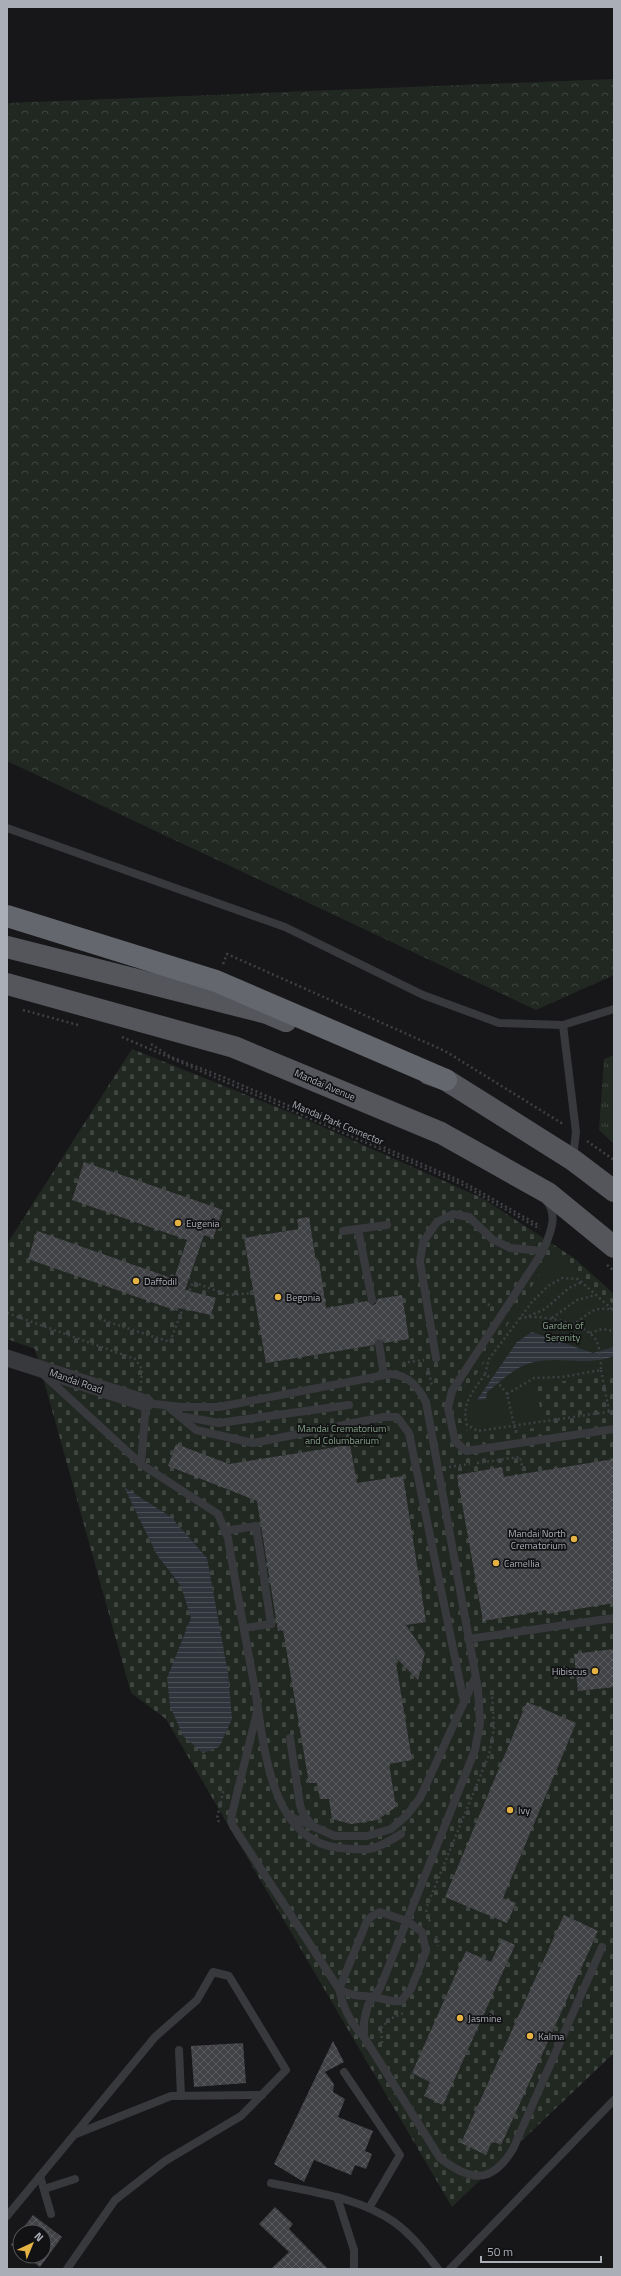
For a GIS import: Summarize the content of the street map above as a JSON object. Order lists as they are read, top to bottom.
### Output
{
  "streets": {
    "main road": ["Mandai Avenue"],
    "street": ["Mandai Road"],
    "path": ["Mandai Park Connector"]
  },
  "parks": ["Garden of Serenity", "Mandai Crematorium and Columbarium"],
  "places": [
    "Eugenia",
    "Daffodil",
    "Begonia",
    "Mandai North Crematorium",
    "Camellia",
    "Hibiscus",
    "Ivy",
    "Jasmine",
    "Kalma"
  ],
  "scale_bar": "50 m",
  "north": "top right"
}
